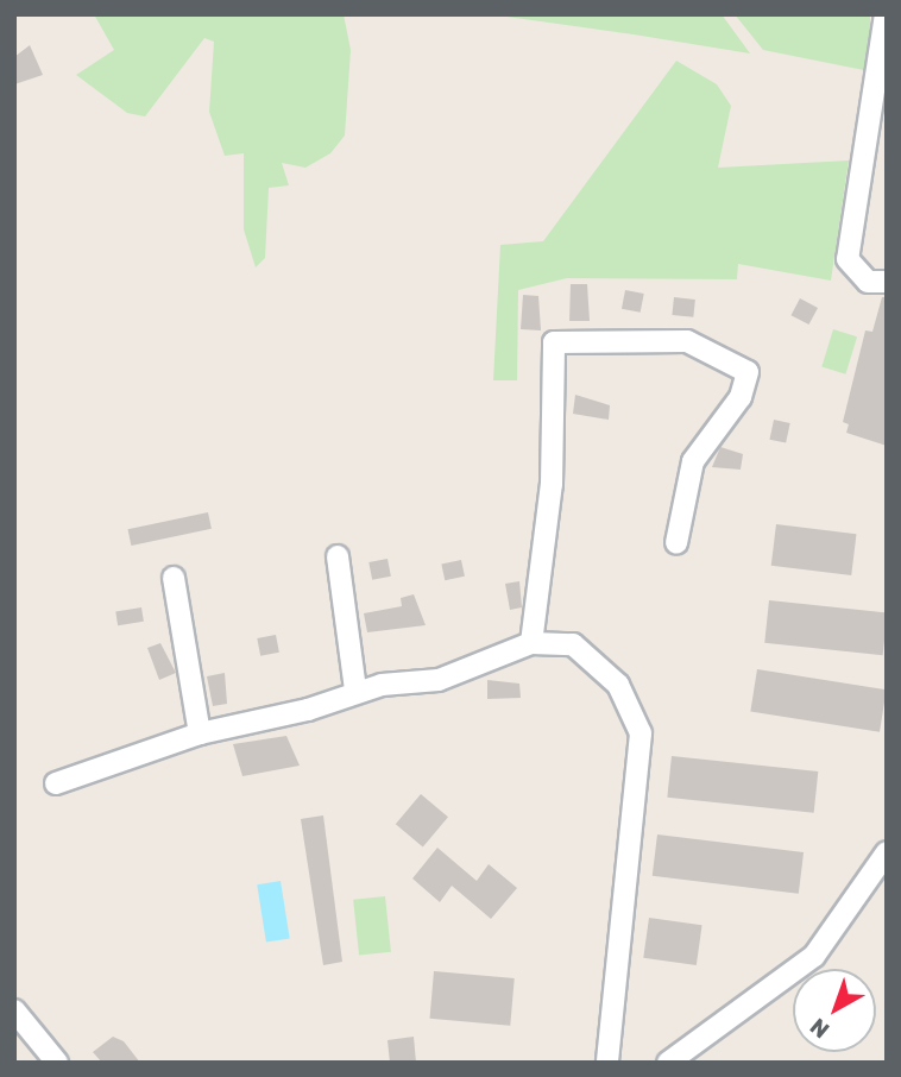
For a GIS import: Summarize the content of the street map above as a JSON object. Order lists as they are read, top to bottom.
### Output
{
  "north": "bottom left"
}
